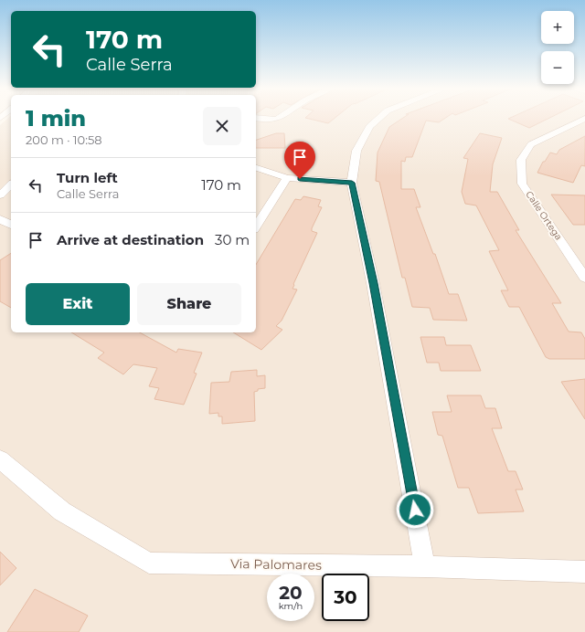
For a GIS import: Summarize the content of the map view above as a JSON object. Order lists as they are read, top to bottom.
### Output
{
  "streets": {
    "street": ["Calle Ortega", "Via Palomares"]
  },
  "page": {
    "map_buttons": ["+", "−"],
    "turn": ["170 m", "Calle Serra"],
    "heading": ["1 min", "200 m · 10:58"],
    "list": [
      {
        "name": "Turn left",
        "note": "Calle Serra",
        "value": "170 m"
      },
      {
        "name": "Arrive at destination",
        "value": "30 m"
      }
    ],
    "buttons": ["Exit", "Share"],
    "speed": "20 km/h",
    "limit": "30"
  }
}
